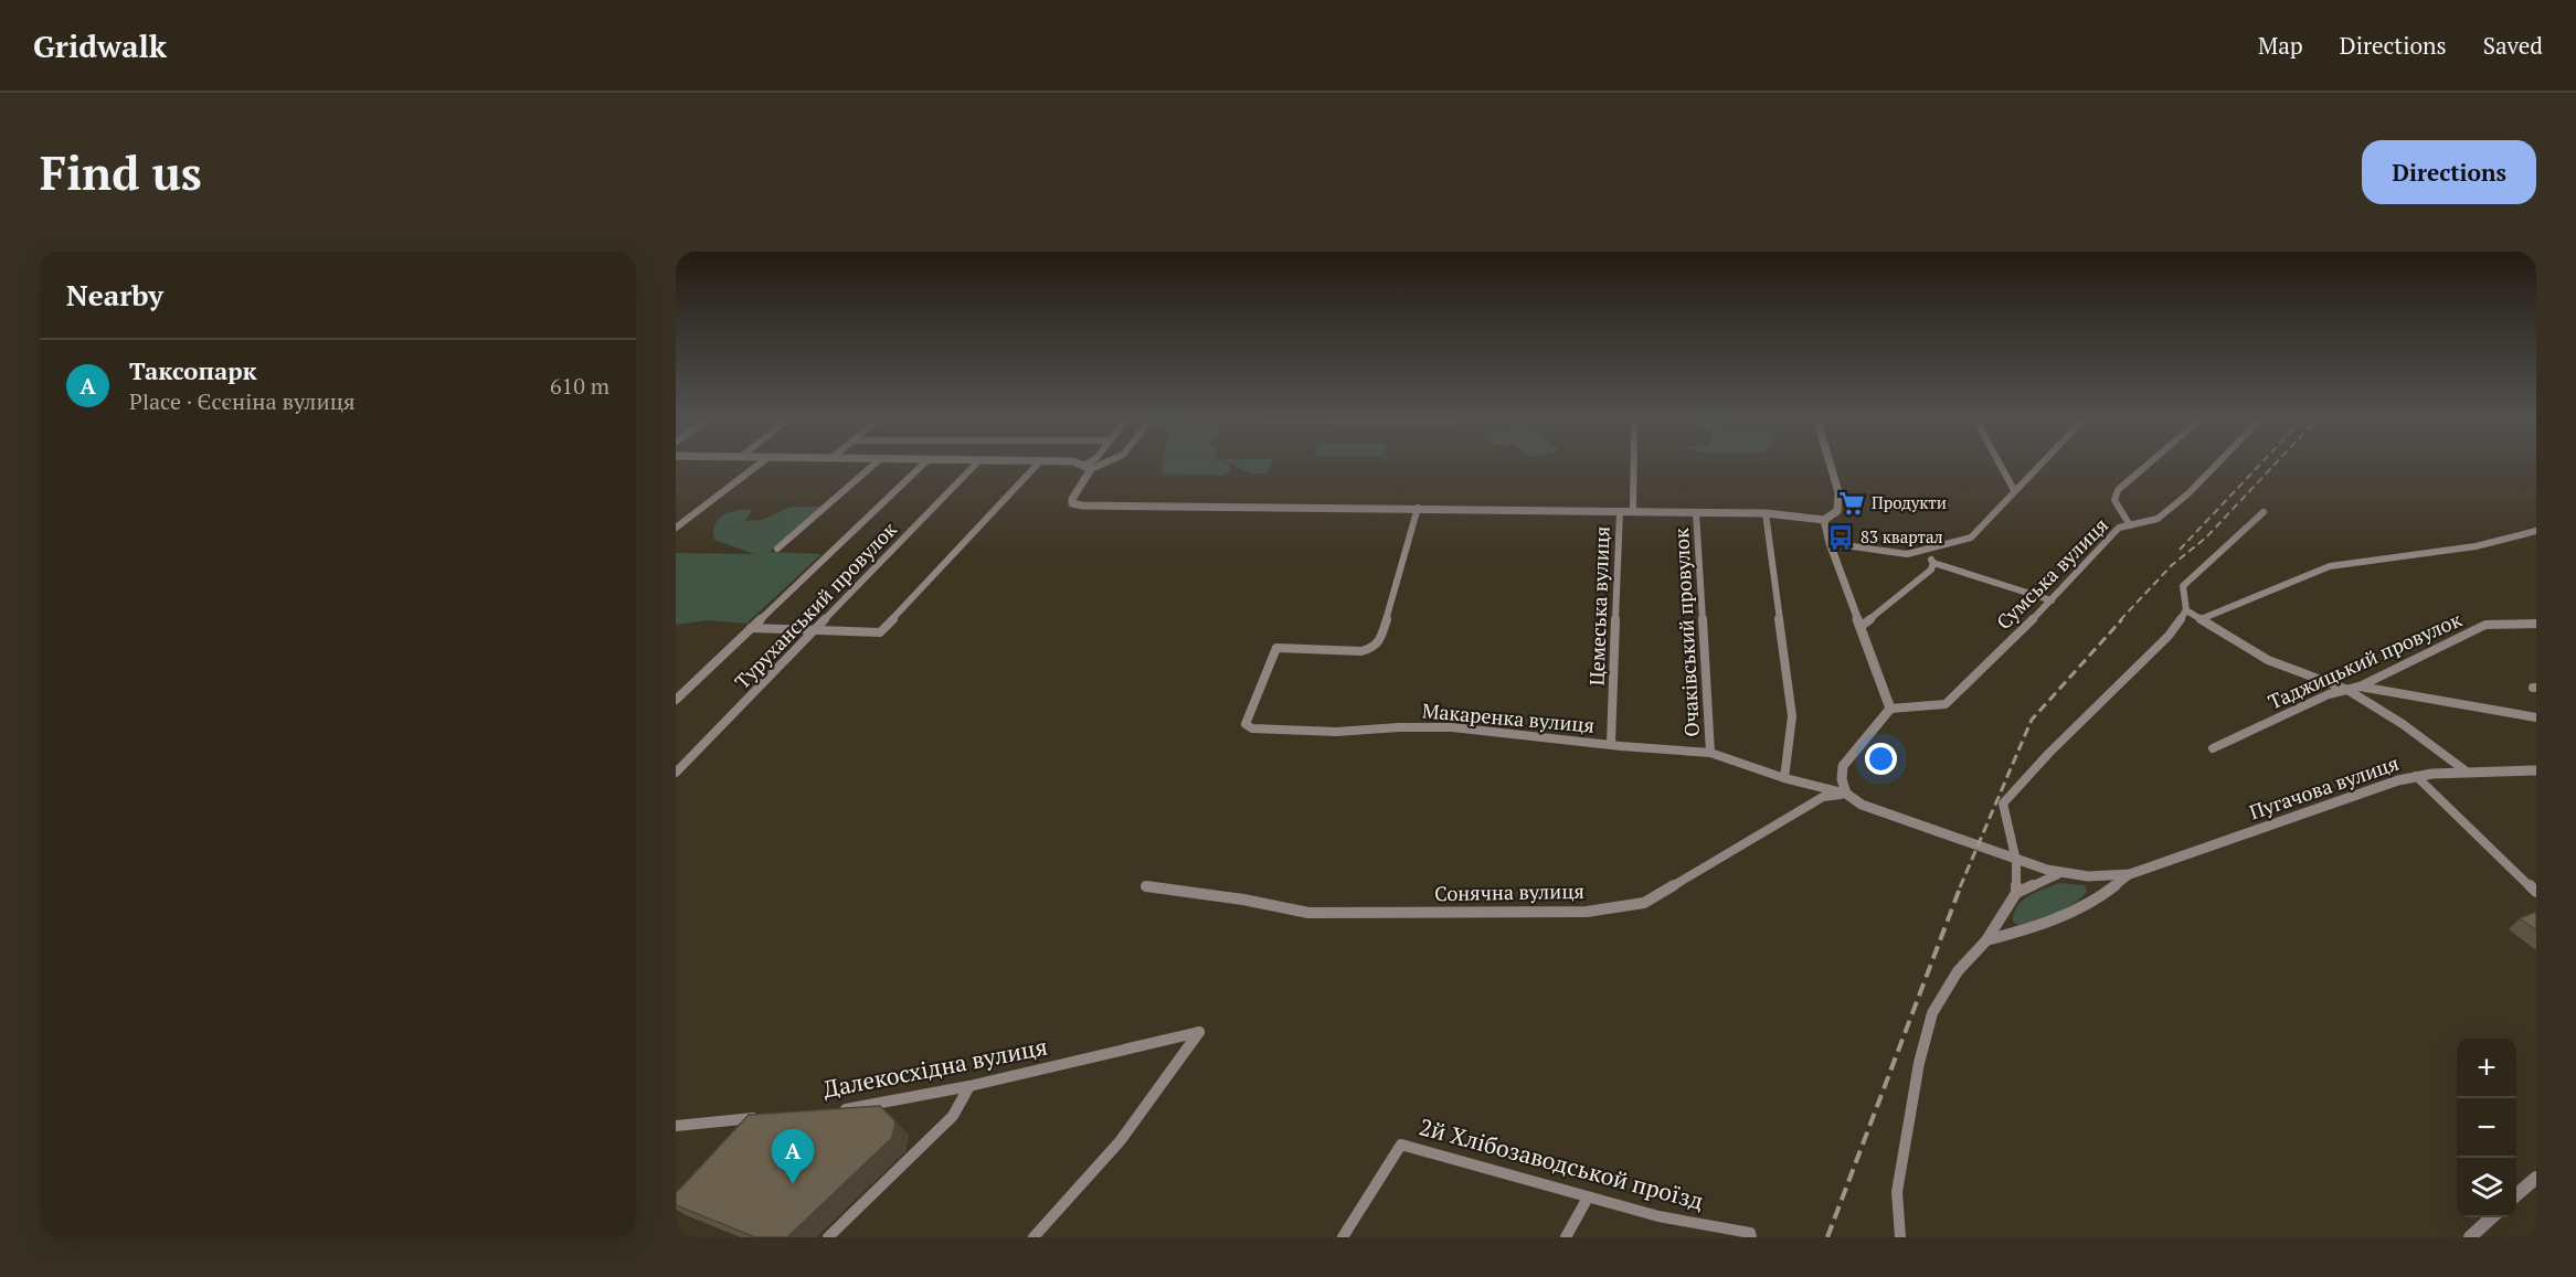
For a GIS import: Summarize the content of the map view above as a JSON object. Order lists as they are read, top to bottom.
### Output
{
  "streets": {
    "street": [
      "Сумська вулиця",
      "Туруханський провулок",
      "Цемеська вулиця",
      "Очакiвський провулок",
      "Таджицький провулок",
      "Макаренка вулиця",
      "Пугачова вулиця",
      "Сонячна вулиця",
      "Далекосхідна вулиця",
      "2й Хлібозаводськой проїзд"
    ]
  },
  "crossings": [
    ["Цемеська вулиця", "Макаренка вулиця"],
    ["Очакiвський провулок", "Макаренка вулиця"],
    ["Макаренка вулиця", "Пугачова вулиця"],
    ["Макаренка вулиця", "Сонячна вулиця"],
    ["Пугачова вулиця", "Сонячна вулиця"]
  ],
  "places": {
    "supermarket": ["Продукти"],
    "bus stop": ["83 квартал"]
  },
  "page": {
    "header": "Gridwalk",
    "nav": ["Map", "Directions", "Saved"],
    "buttons": "Directions",
    "title": "Find us",
    "heading": "Nearby",
    "list": [
      {
        "mark": "A",
        "name": "Таксопарк",
        "note": "Place · Єсєніна вулиця",
        "value": "610 m"
      }
    ],
    "map_buttons": ["+", "−"],
    "pins": "A"
  }
}
